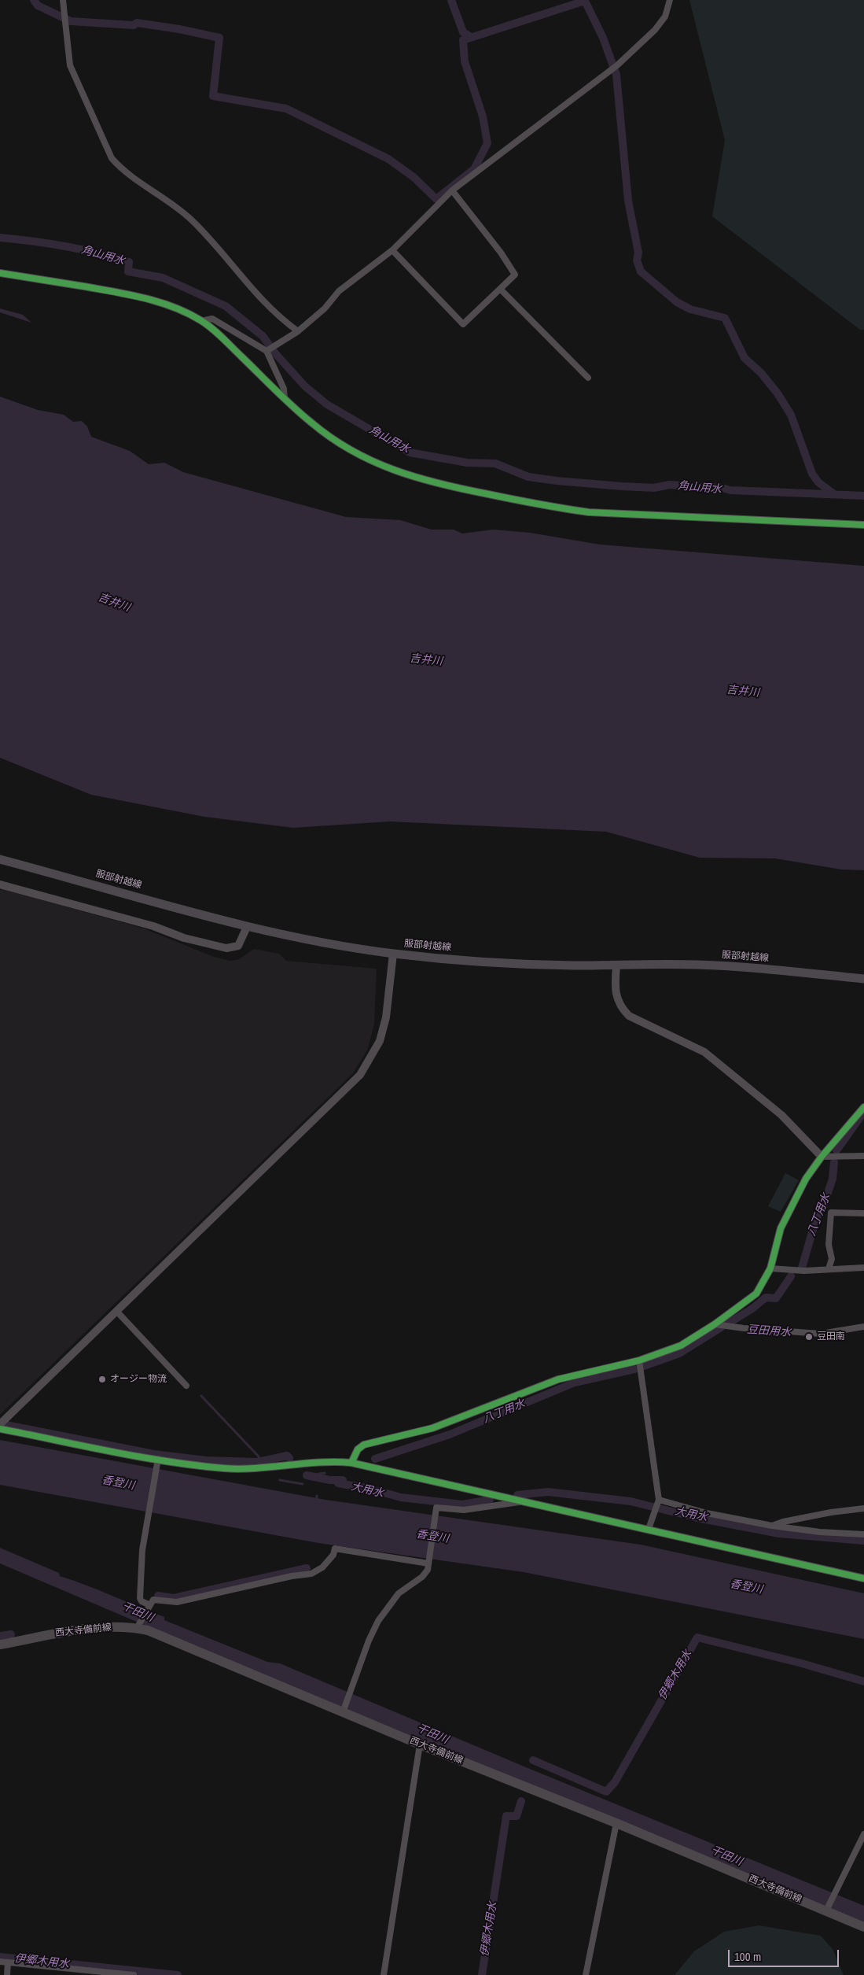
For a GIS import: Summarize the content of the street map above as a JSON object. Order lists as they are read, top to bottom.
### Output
{
  "streets": {
    "main road": ["服部射越線", "西大寺備前線"]
  },
  "water": [
    "角山用水",
    "吉井川",
    "八丁用水",
    "豆田用水",
    "香登川",
    "大用水",
    "干田川",
    "伊郷木用水"
  ],
  "places": ["豆田南", "オージー物流"],
  "scale_bar": "100 m"
}
